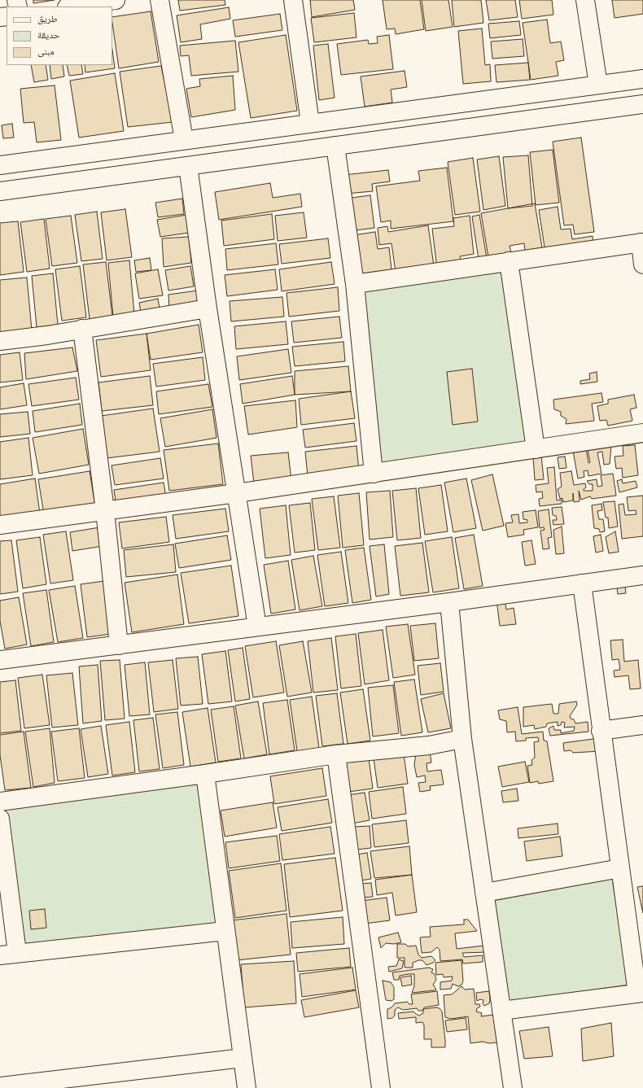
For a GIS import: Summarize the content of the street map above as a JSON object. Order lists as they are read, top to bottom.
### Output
{
  "legend": ["طريق", "حديقة", "مبنى"]
}
